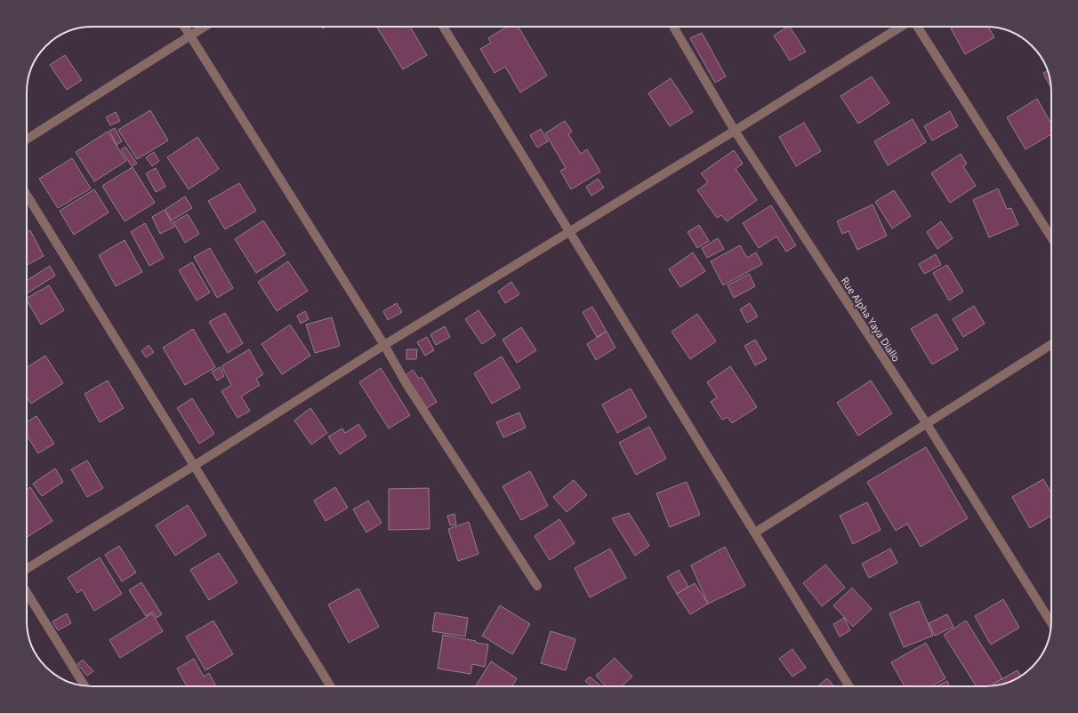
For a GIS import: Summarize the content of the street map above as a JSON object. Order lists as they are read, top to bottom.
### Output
{
  "streets": {
    "street": ["Rue Alpha Yaya Diallo"]
  }
}
